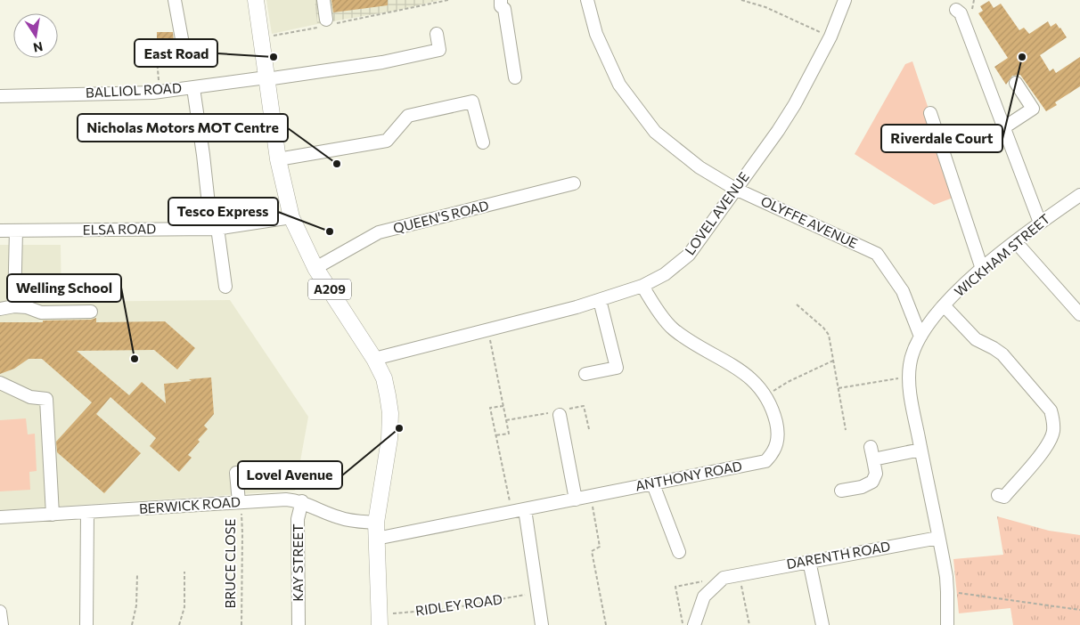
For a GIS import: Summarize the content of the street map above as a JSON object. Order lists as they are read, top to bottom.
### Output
{
  "streets": {
    "main road": ["A209"],
    "street": [
      "BALLIOL ROAD",
      "LOVEL AVENUE",
      "QUEEN'S ROAD",
      "OLYFFE AVENUE",
      "ELSA ROAD",
      "WICKHAM STREET",
      "ANTHONY ROAD",
      "BERWICK ROAD",
      "DARENTH ROAD",
      "KAY STREET"
    ],
    "path": ["BRUCE CLOSE", "RIDLEY ROAD"]
  },
  "crossings": [
    ["BALLIOL ROAD", "A209"],
    ["LOVEL AVENUE", "OLYFFE AVENUE"],
    ["LOVEL AVENUE", "A209"],
    ["LOVEL AVENUE", "ANTHONY ROAD"],
    ["QUEEN'S ROAD", "A209"],
    ["OLYFFE AVENUE", "WICKHAM STREET"],
    ["ELSA ROAD", "A209"],
    ["WICKHAM STREET", "DARENTH ROAD"],
    ["A209", "ANTHONY ROAD"],
    ["A209", "BERWICK ROAD"],
    ["A209", "RIDLEY ROAD"],
    ["BERWICK ROAD", "KAY STREET"],
    ["BERWICK ROAD", "BRUCE CLOSE"]
  ],
  "places": [
    "East Road",
    "Riverdale Court",
    "Nicholas Motors MOT Centre",
    "Tesco Express",
    "Welling School",
    "Lovel Avenue"
  ],
  "north": "bottom"
}
